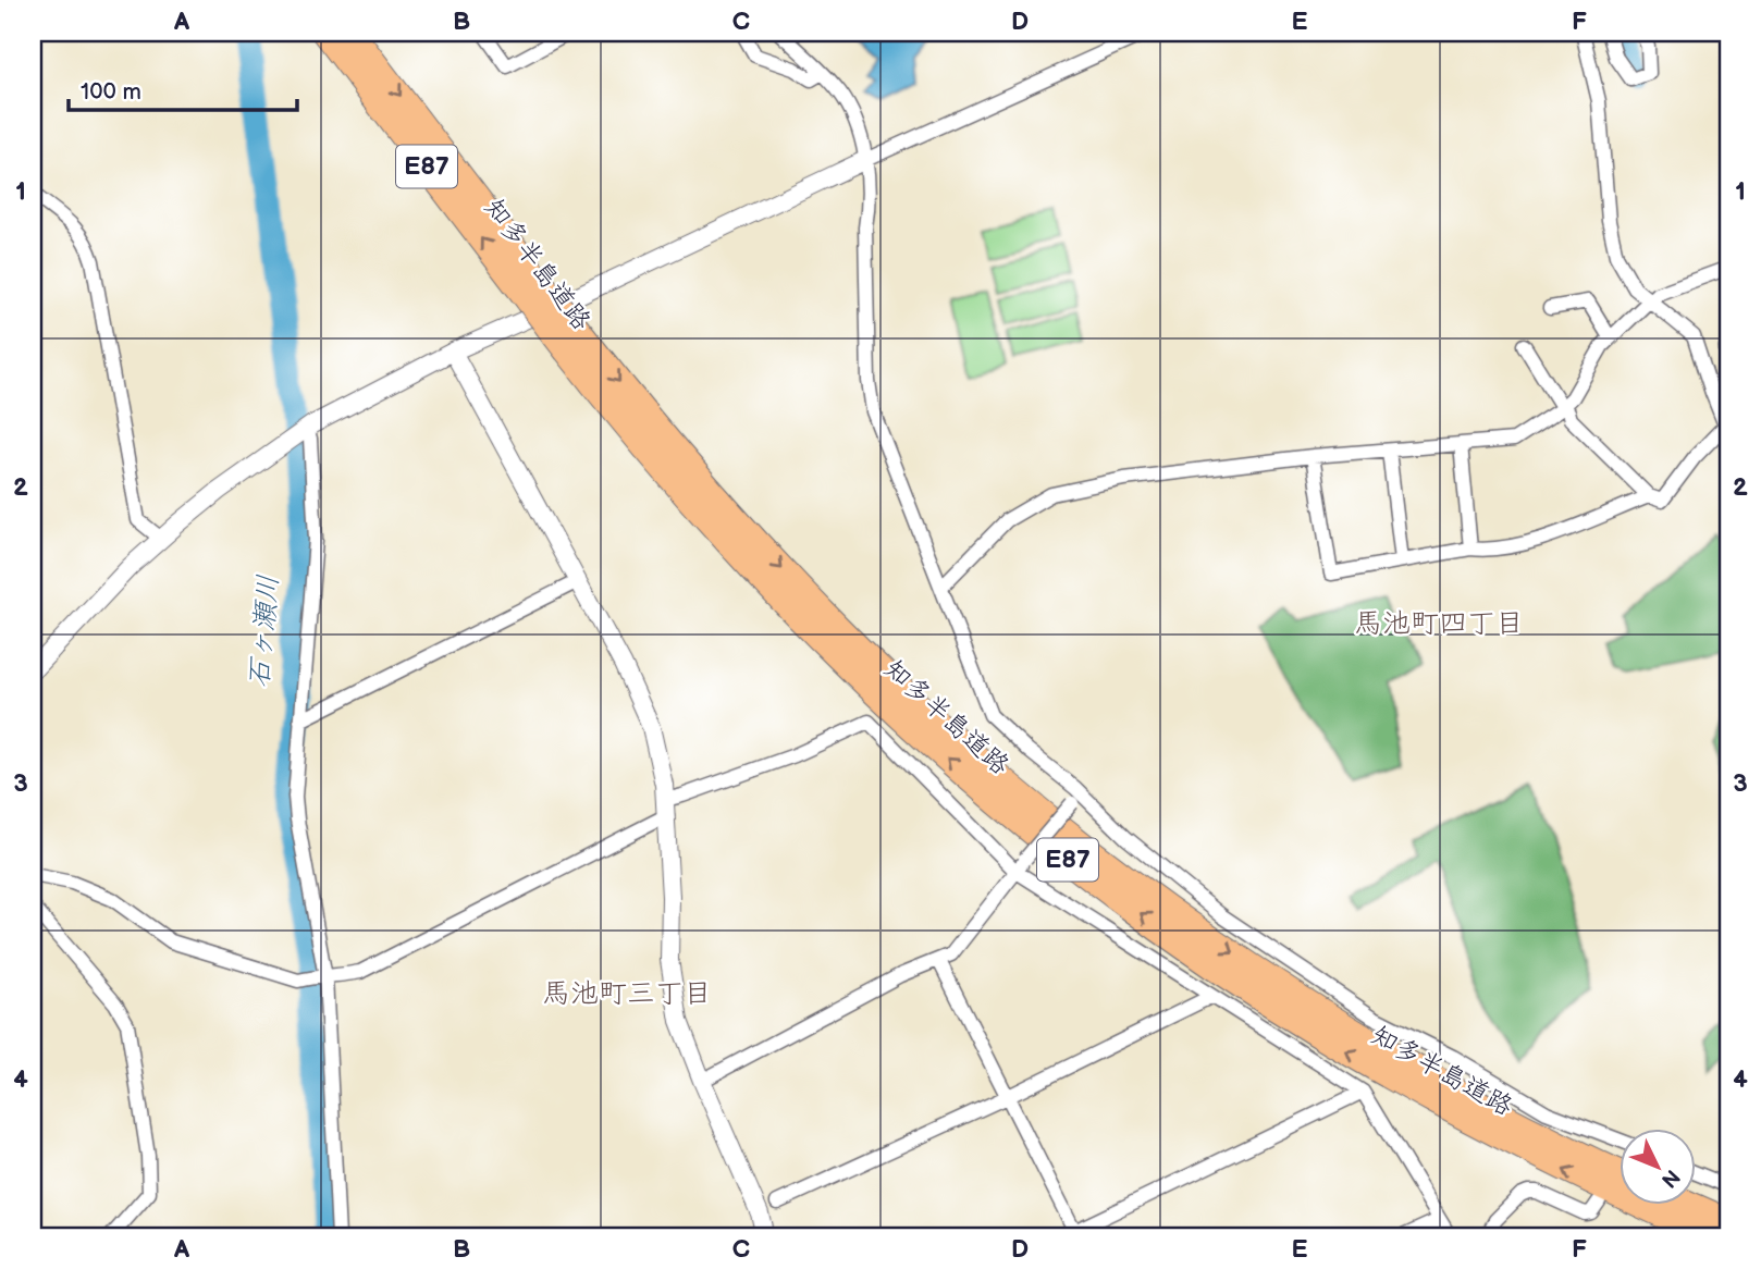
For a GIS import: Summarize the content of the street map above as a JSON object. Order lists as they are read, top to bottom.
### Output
{
  "streets": {
    "highway": ["E87", "知多半島道路"]
  },
  "districts": ["馬池町四丁目", "馬池町三丁目"],
  "water": ["石ヶ瀬川"],
  "scale_bar": "100 m",
  "north": "bottom right",
  "grid": {
    "columns": [
      "A",
      "B",
      "C",
      "D",
      "E",
      "F"
    ],
    "rows": [
      "1",
      "2",
      "3",
      "4"
    ]
  }
}
